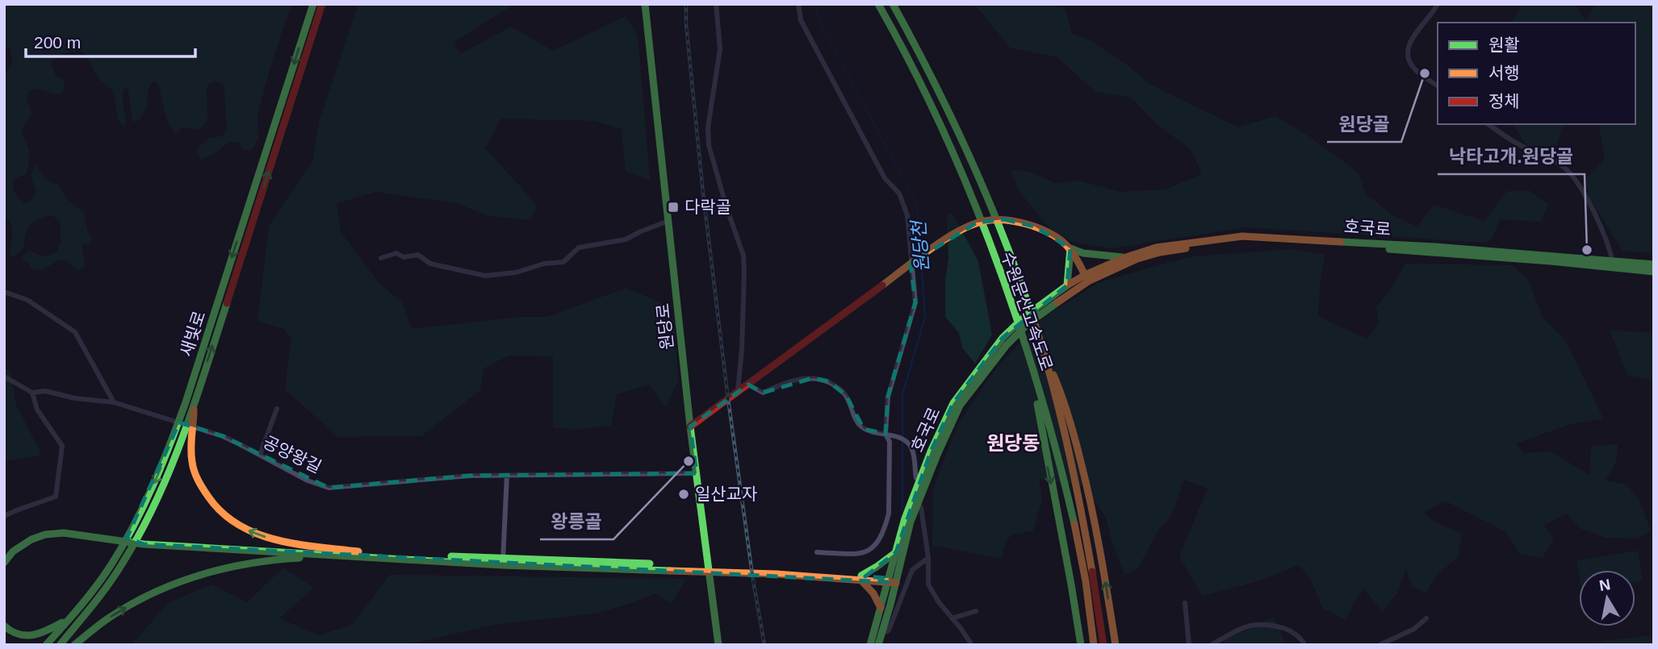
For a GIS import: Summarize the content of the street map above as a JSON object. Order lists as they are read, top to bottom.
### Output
{
  "streets": {
    "main road": [
      "호국로",
      "수원문산고속도로",
      "원당로",
      "새빛로"
    ],
    "street": ["공양왕길"]
  },
  "crossings": [
    ["원당로", "공양왕길"]
  ],
  "districts": ["원당동"],
  "water": ["원당천"],
  "places": {
    "other": [
      "원당골",
      "낙타고개.원당골",
      "왕릉골",
      "일산교자"
    ],
    "transit": ["다락골"]
  },
  "legend": ["원활", "서행", "정체"],
  "scale_bar": "200 m",
  "north": "top"
}
